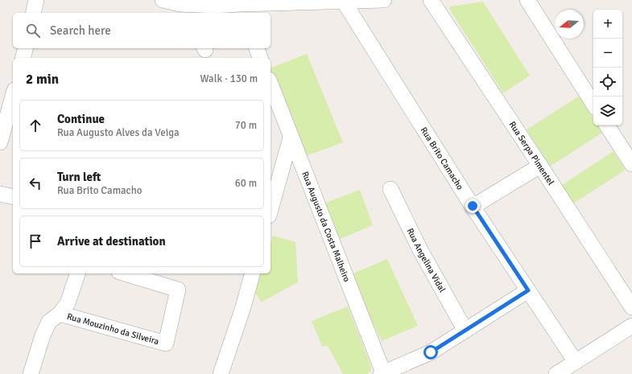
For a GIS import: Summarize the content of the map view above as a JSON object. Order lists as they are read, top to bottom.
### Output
{
  "streets": {
    "street": [
      "Rua Serpa Pimentel",
      "Rua Brito Camacho",
      "Rua Augusto da Costa Malheiro",
      "Rua Angelina Vidal",
      "Rua Mouzinho da Silveira"
    ]
  },
  "north": "left",
  "page": {
    "map_buttons": ["+", "−"],
    "search": "Search here",
    "heading": ["2 min", "Walk · 130 m"],
    "list": [
      ["Continue", "Rua Augusto Alves da Veiga", "70 m"],
      ["Turn left", "Rua Brito Camacho", "60 m"],
      "Arrive at destination"
    ]
  }
}
